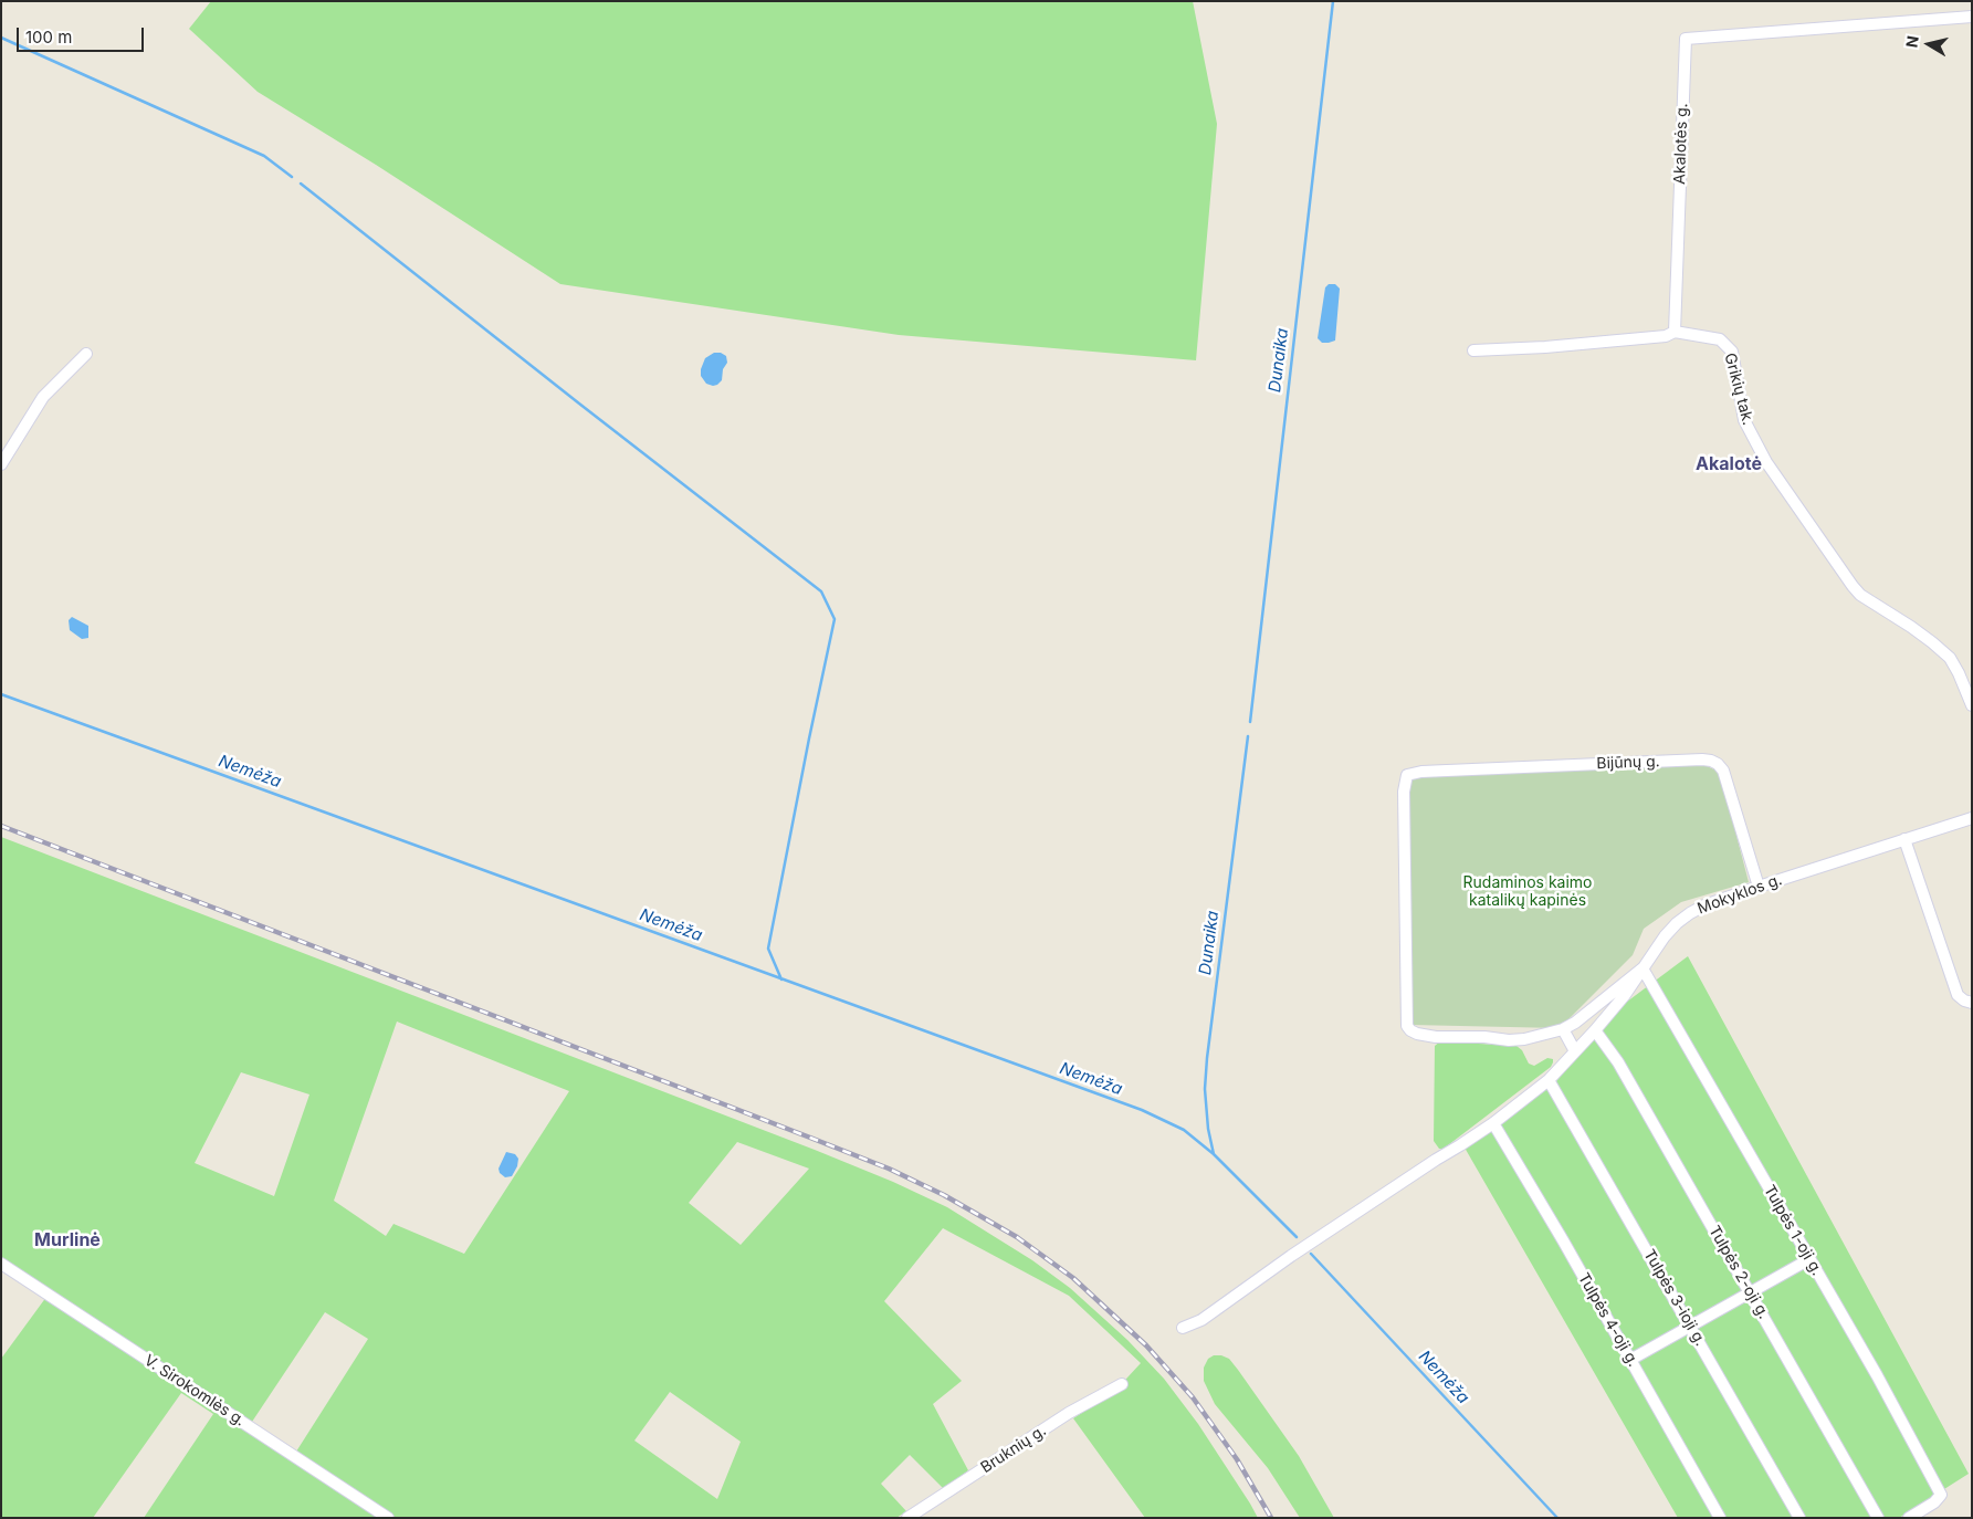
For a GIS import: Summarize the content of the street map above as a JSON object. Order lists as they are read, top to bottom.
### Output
{
  "streets": {
    "street": [
      "Akalotės g.",
      "Grikių tak.",
      "Bijūnų g.",
      "Mokyklos g.",
      "Tulpės 1-oji g.",
      "Tulpės 2-oji g.",
      "Tulpės 3-ioji g.",
      "Tulpės 4-oji g.",
      "V. Sirokomlės g.",
      "Bruknių g."
    ]
  },
  "crossings": [
    ["Akalotės g.", "Grikių tak."],
    ["Bijūnų g.", "Mokyklos g."],
    ["Mokyklos g.", "Tulpės 1-oji g."],
    ["Mokyklos g.", "Tulpės 2-oji g."],
    ["Mokyklos g.", "Tulpės 3-ioji g."],
    ["Mokyklos g.", "Tulpės 4-oji g."]
  ],
  "districts": ["Akalotė", "Murlinė"],
  "water": ["Dunaika", "Nemėža"],
  "parks": ["Rudaminos kaimo katalikų kapinės"],
  "scale_bar": "100 m",
  "north": "left"
}
